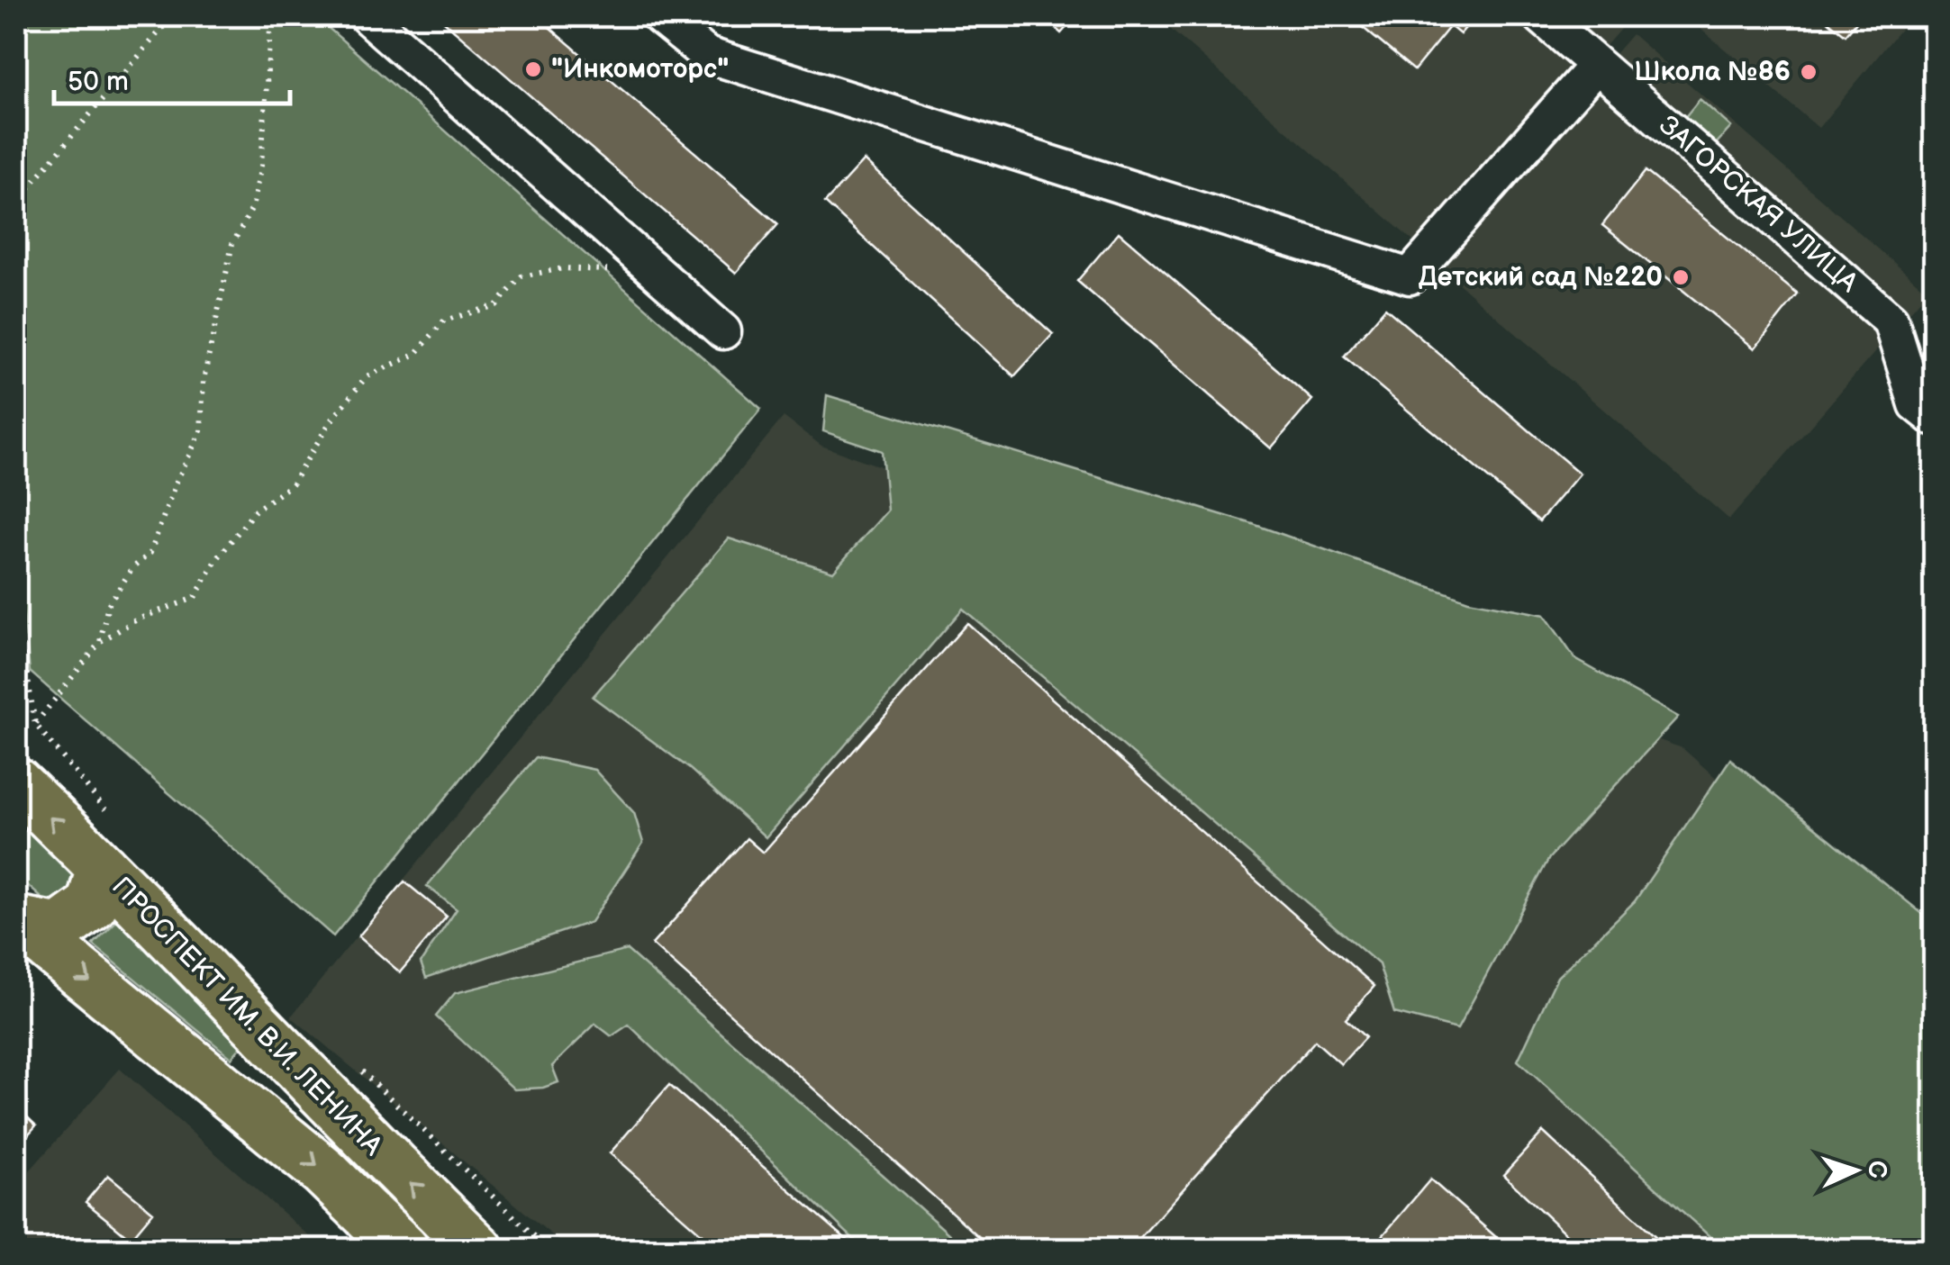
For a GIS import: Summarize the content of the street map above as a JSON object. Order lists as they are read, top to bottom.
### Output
{
  "streets": {
    "main road": ["ПРОСПЕКТ ИМ. В.И. ЛЕНИНА"],
    "street": ["ЗАГОРСКАЯ УЛИЦА"]
  },
  "places": ["\"Инкомоторс\"", "Школа №86", "Детский сад №220"],
  "scale_bar": "50 m",
  "north": "right"
}
